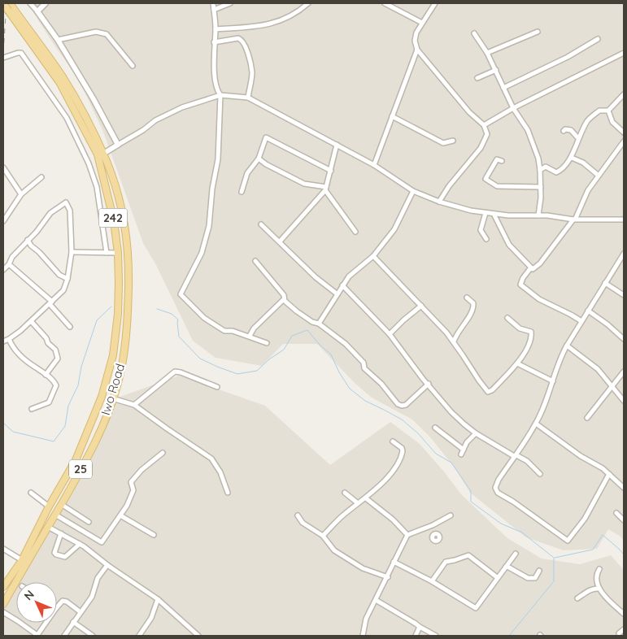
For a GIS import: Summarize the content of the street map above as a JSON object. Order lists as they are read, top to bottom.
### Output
{
  "streets": {
    "main road": ["242", "Iwo Road", "25"]
  },
  "north": "top left"
}
